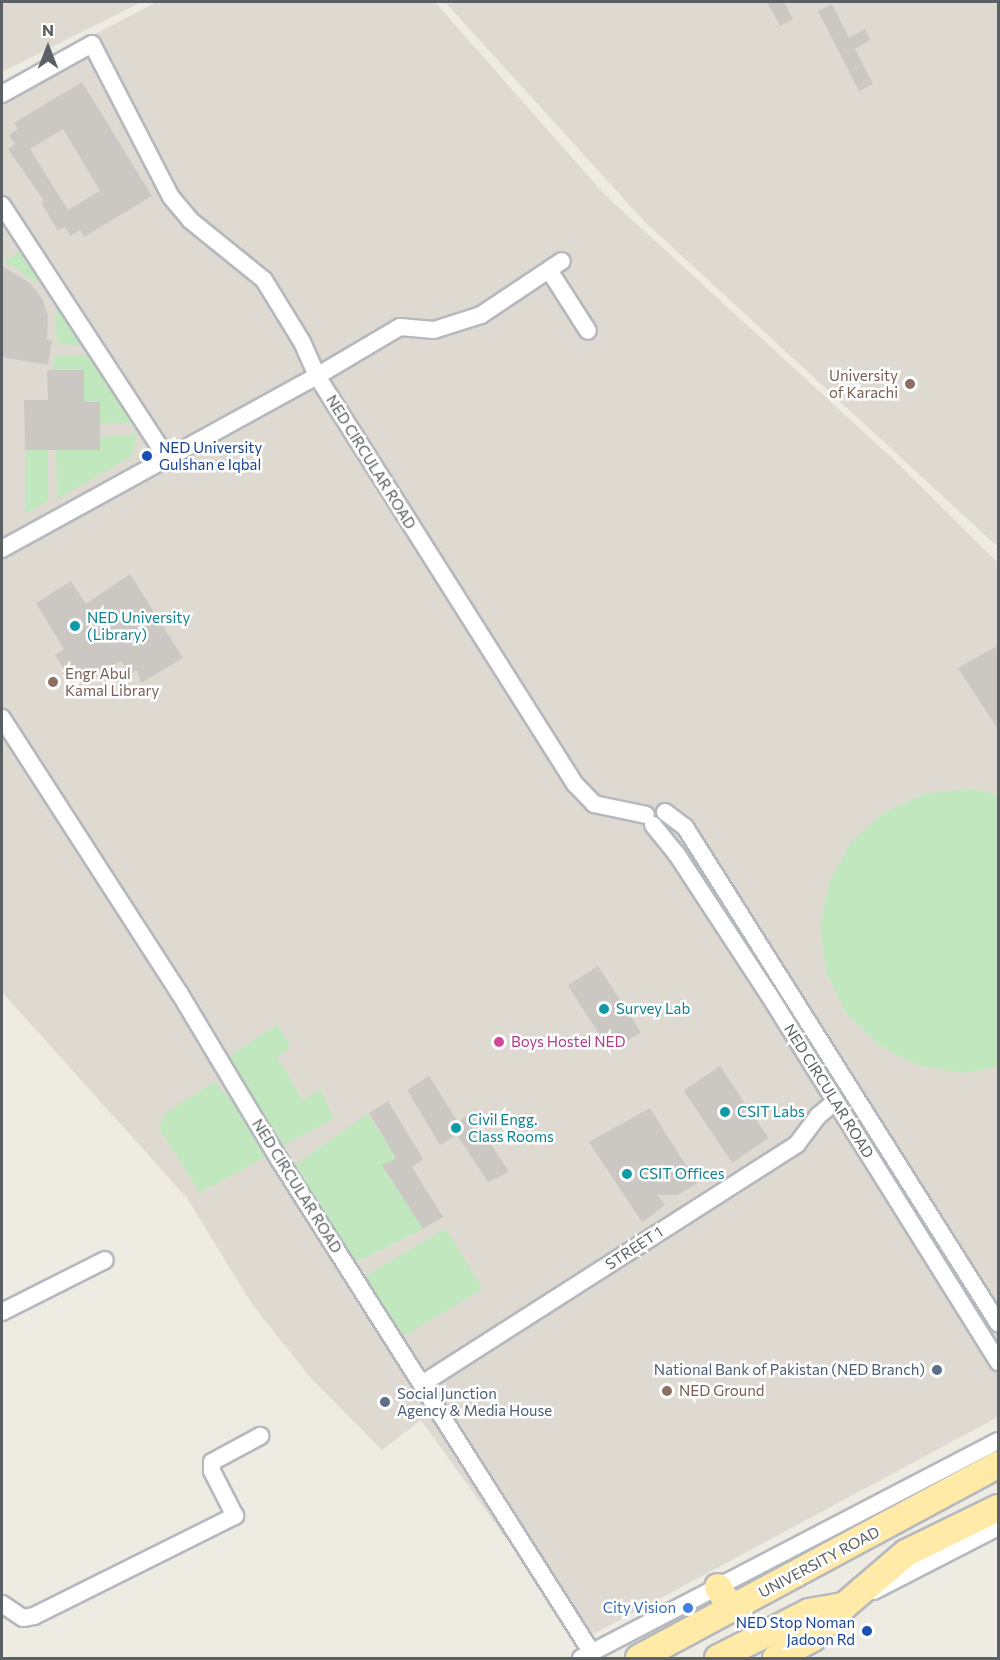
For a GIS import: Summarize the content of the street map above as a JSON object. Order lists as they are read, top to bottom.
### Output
{
  "streets": {
    "main road": ["UNIVERSITY ROAD"],
    "street": ["NED CIRCULAR ROAD", "STREET 1"]
  },
  "crossings": [
    ["NED CIRCULAR ROAD", "STREET 1"]
  ],
  "places": [
    "University of Karachi",
    "NED University Gulshan e Iqbal",
    "NED University (Library)",
    "Engr Abul Kamal Library",
    "Survey Lab",
    "Boys Hostel NED",
    "CSIT Labs",
    "Civil Engg. Class Rooms",
    "CSIT Offices",
    "National Bank of Pakistan (NED Branch)",
    "NED Ground",
    "Social Junction Agency & Media House",
    "City Vision",
    "NED Stop Noman Jadoon Rd"
  ],
  "north": "top"
}
